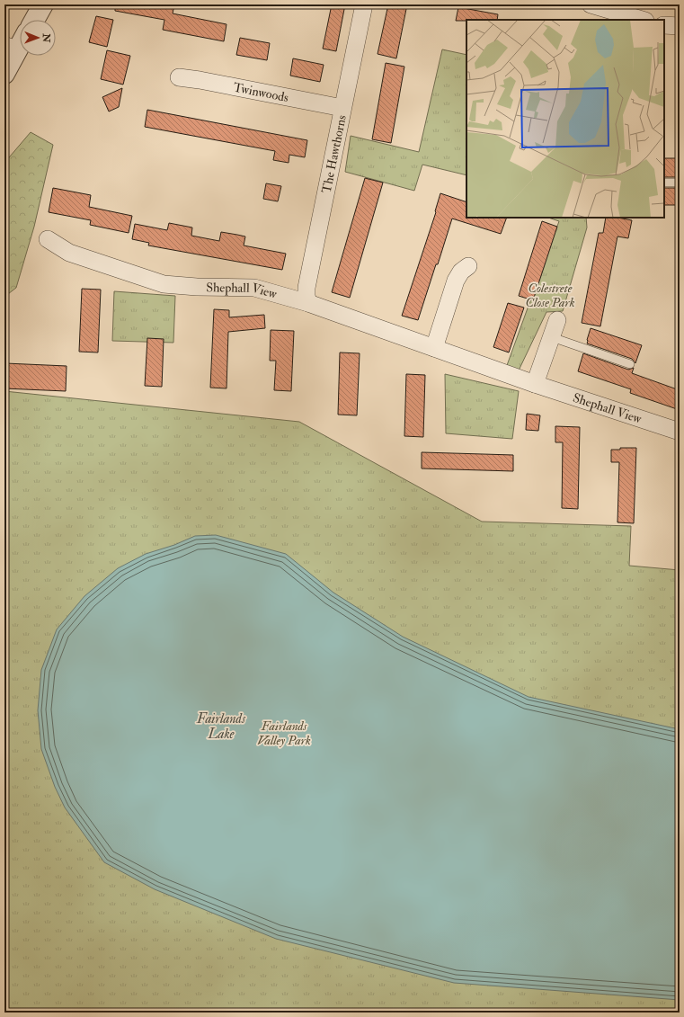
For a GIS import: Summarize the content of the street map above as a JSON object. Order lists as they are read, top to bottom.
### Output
{
  "streets": {
    "street": ["Twinwoods", "The Hawthorns", "Shephall View"]
  },
  "crossings": [
    ["Twinwoods", "The Hawthorns"],
    ["The Hawthorns", "Shephall View"]
  ],
  "water": ["Fairlands Lake"],
  "parks": ["Colestrete Close Park", "Fairlands Valley Park"],
  "north": "right"
}
